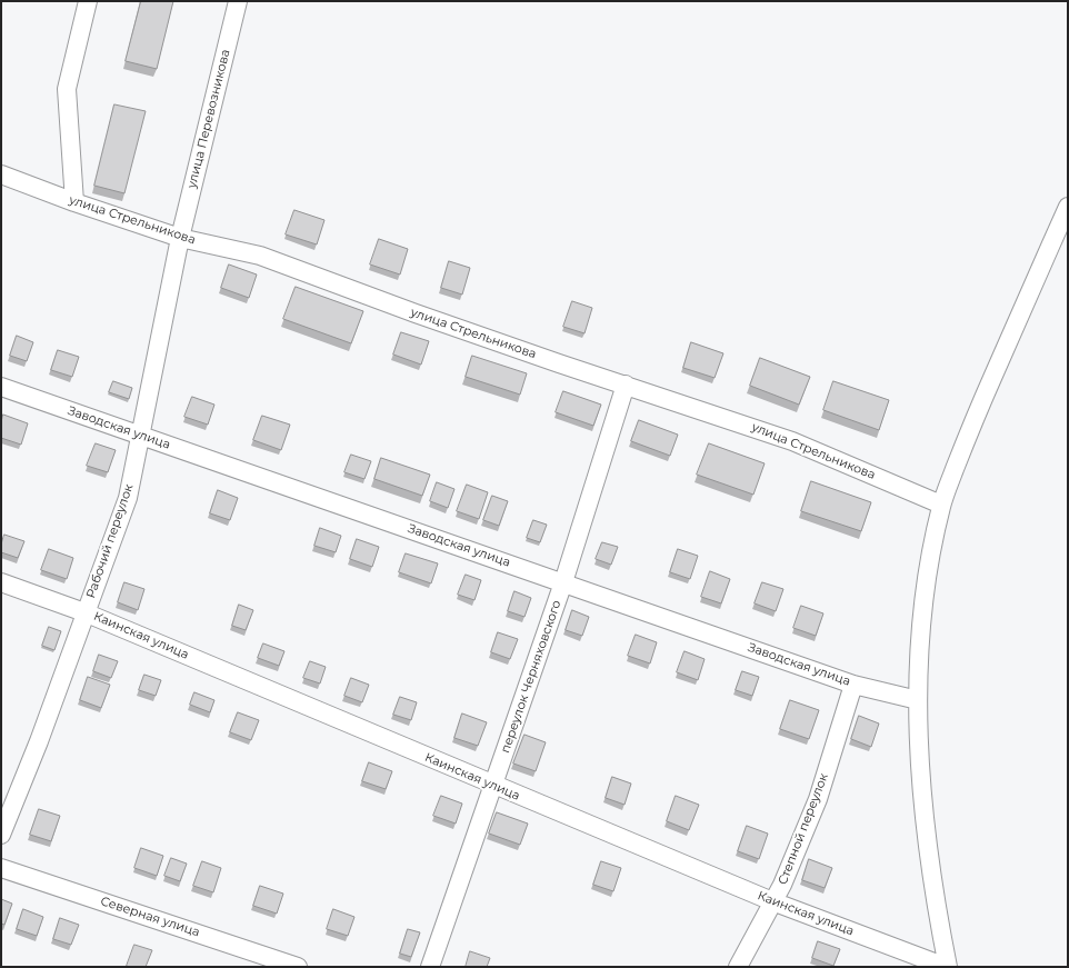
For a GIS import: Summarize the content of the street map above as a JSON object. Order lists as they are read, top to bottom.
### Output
{
  "streets": {
    "street": [
      "улица Перевозникова",
      "улица Стрельникова",
      "Заводская улица",
      "Рабочий переулок",
      "Каинская улица",
      "переулок Черняховского",
      "Степной переулок",
      "Северная улица"
    ]
  },
  "crossings": [
    ["улица Перевозникова", "улица Стрельникова"],
    ["улица Перевозникова", "Рабочий переулок"],
    ["улица Стрельникова", "Рабочий переулок"],
    ["улица Стрельникова", "переулок Черняховского"],
    ["Заводская улица", "Рабочий переулок"],
    ["Заводская улица", "переулок Черняховского"],
    ["Заводская улица", "Степной переулок"],
    ["Рабочий переулок", "Каинская улица"],
    ["Каинская улица", "переулок Черняховского"],
    ["Каинская улица", "Степной переулок"]
  ]
}
